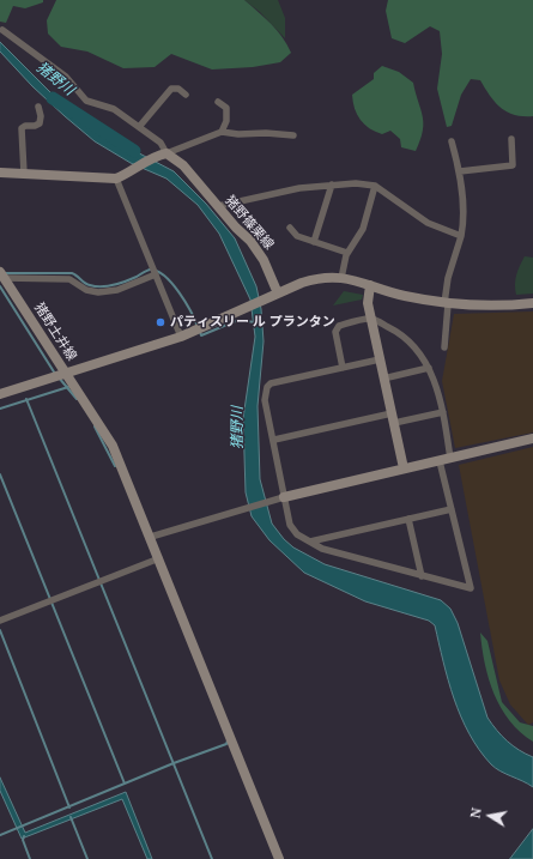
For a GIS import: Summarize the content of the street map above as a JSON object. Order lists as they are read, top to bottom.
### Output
{
  "streets": {
    "street": ["猪野篠栗線", "猪野土井線"]
  },
  "water": ["猪野川"],
  "places": ["パティスリー ル プランタン"],
  "north": "left"
}
